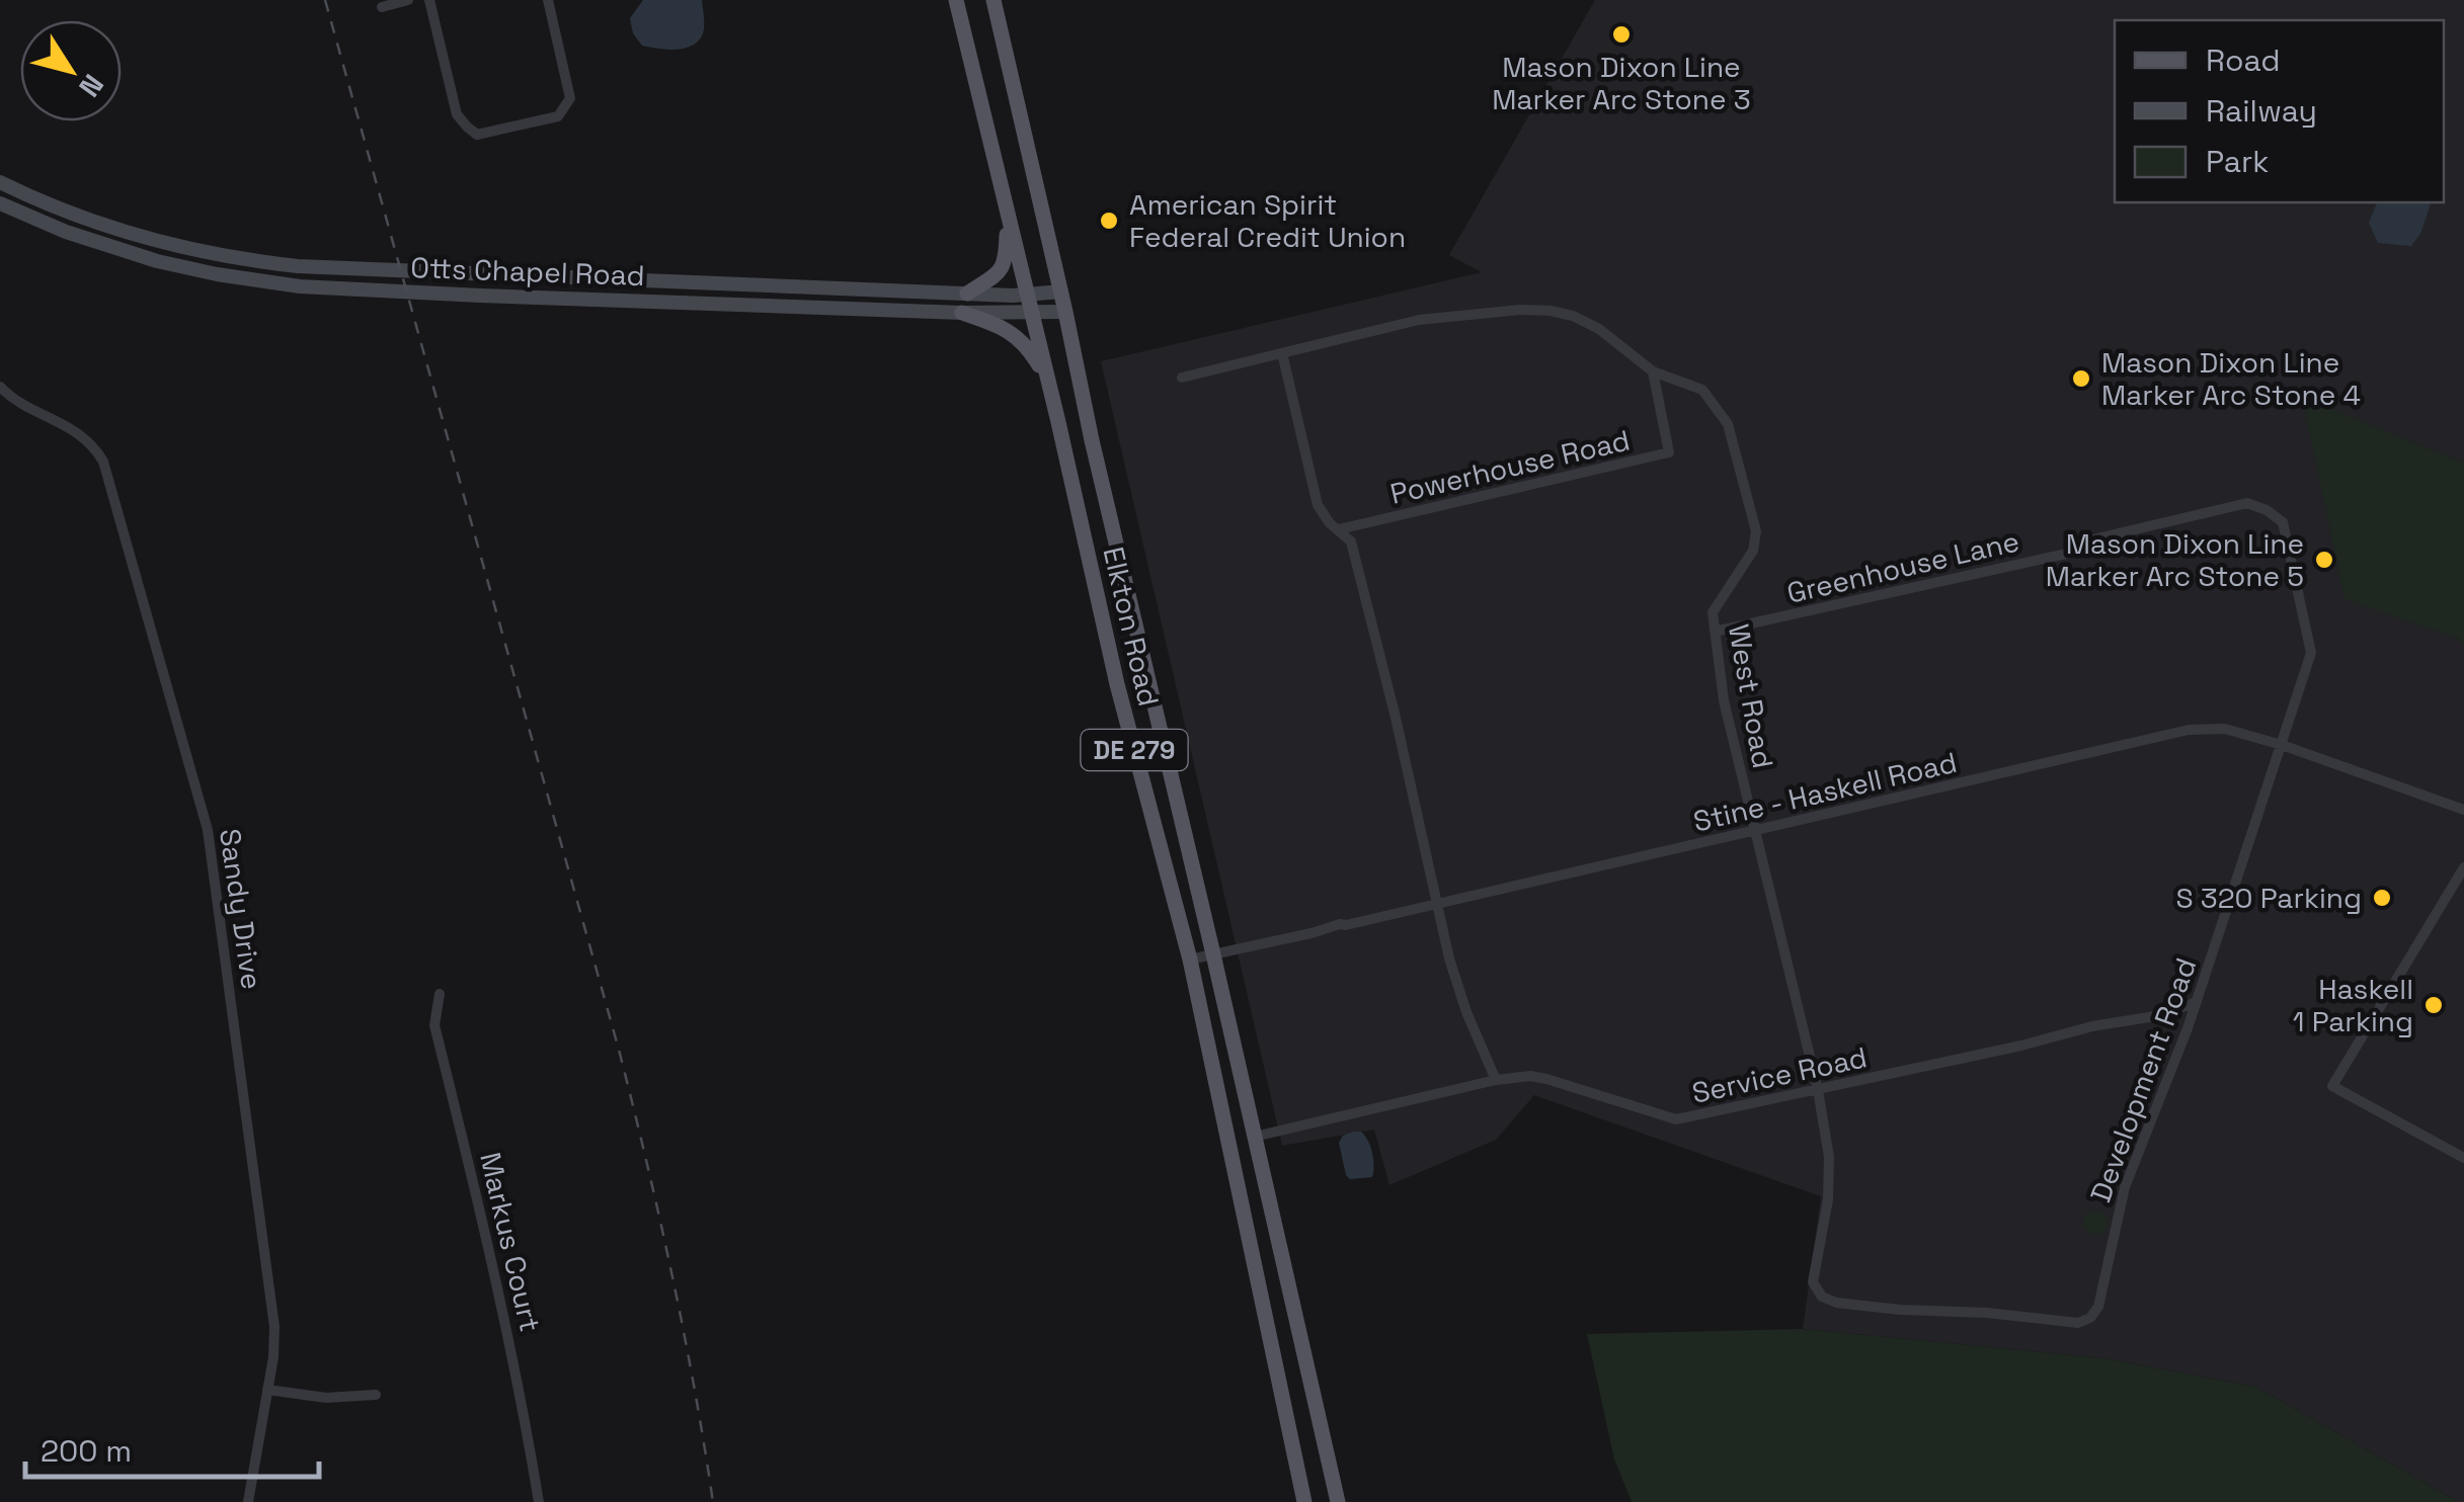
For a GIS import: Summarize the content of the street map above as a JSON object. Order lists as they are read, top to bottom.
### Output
{
  "streets": {
    "main road": ["Otts Chapel Road", "Elkton Road", "DE 279"],
    "street": [
      "Powerhouse Road",
      "Greenhouse Lane",
      "West Road",
      "Stine - Haskell Road",
      "Sandy Drive",
      "Service Road",
      "Development Road",
      "Markus Court"
    ]
  },
  "crossings": [
    ["Otts Chapel Road", "Elkton Road"],
    ["Powerhouse Road", "West Road"],
    ["Greenhouse Lane", "West Road"],
    ["Greenhouse Lane", "Stine - Haskell Road"],
    ["Greenhouse Lane", "Development Road"],
    ["Elkton Road", "Stine - Haskell Road"],
    ["Elkton Road", "Service Road"],
    ["West Road", "Stine - Haskell Road"],
    ["West Road", "Service Road"],
    ["West Road", "Development Road"],
    ["Stine - Haskell Road", "Development Road"],
    ["Service Road", "Development Road"]
  ],
  "places": [
    "Mason Dixon Line Marker Arc Stone 3",
    "American Spirit Federal Credit Union",
    "Mason Dixon Line Marker Arc Stone 4",
    "Mason Dixon Line Marker Arc Stone 5",
    "S 320 Parking",
    "Haskell 1 Parking"
  ],
  "legend": ["Road", "Railway", "Park"],
  "scale_bar": "200 m",
  "north": "bottom right"
}
